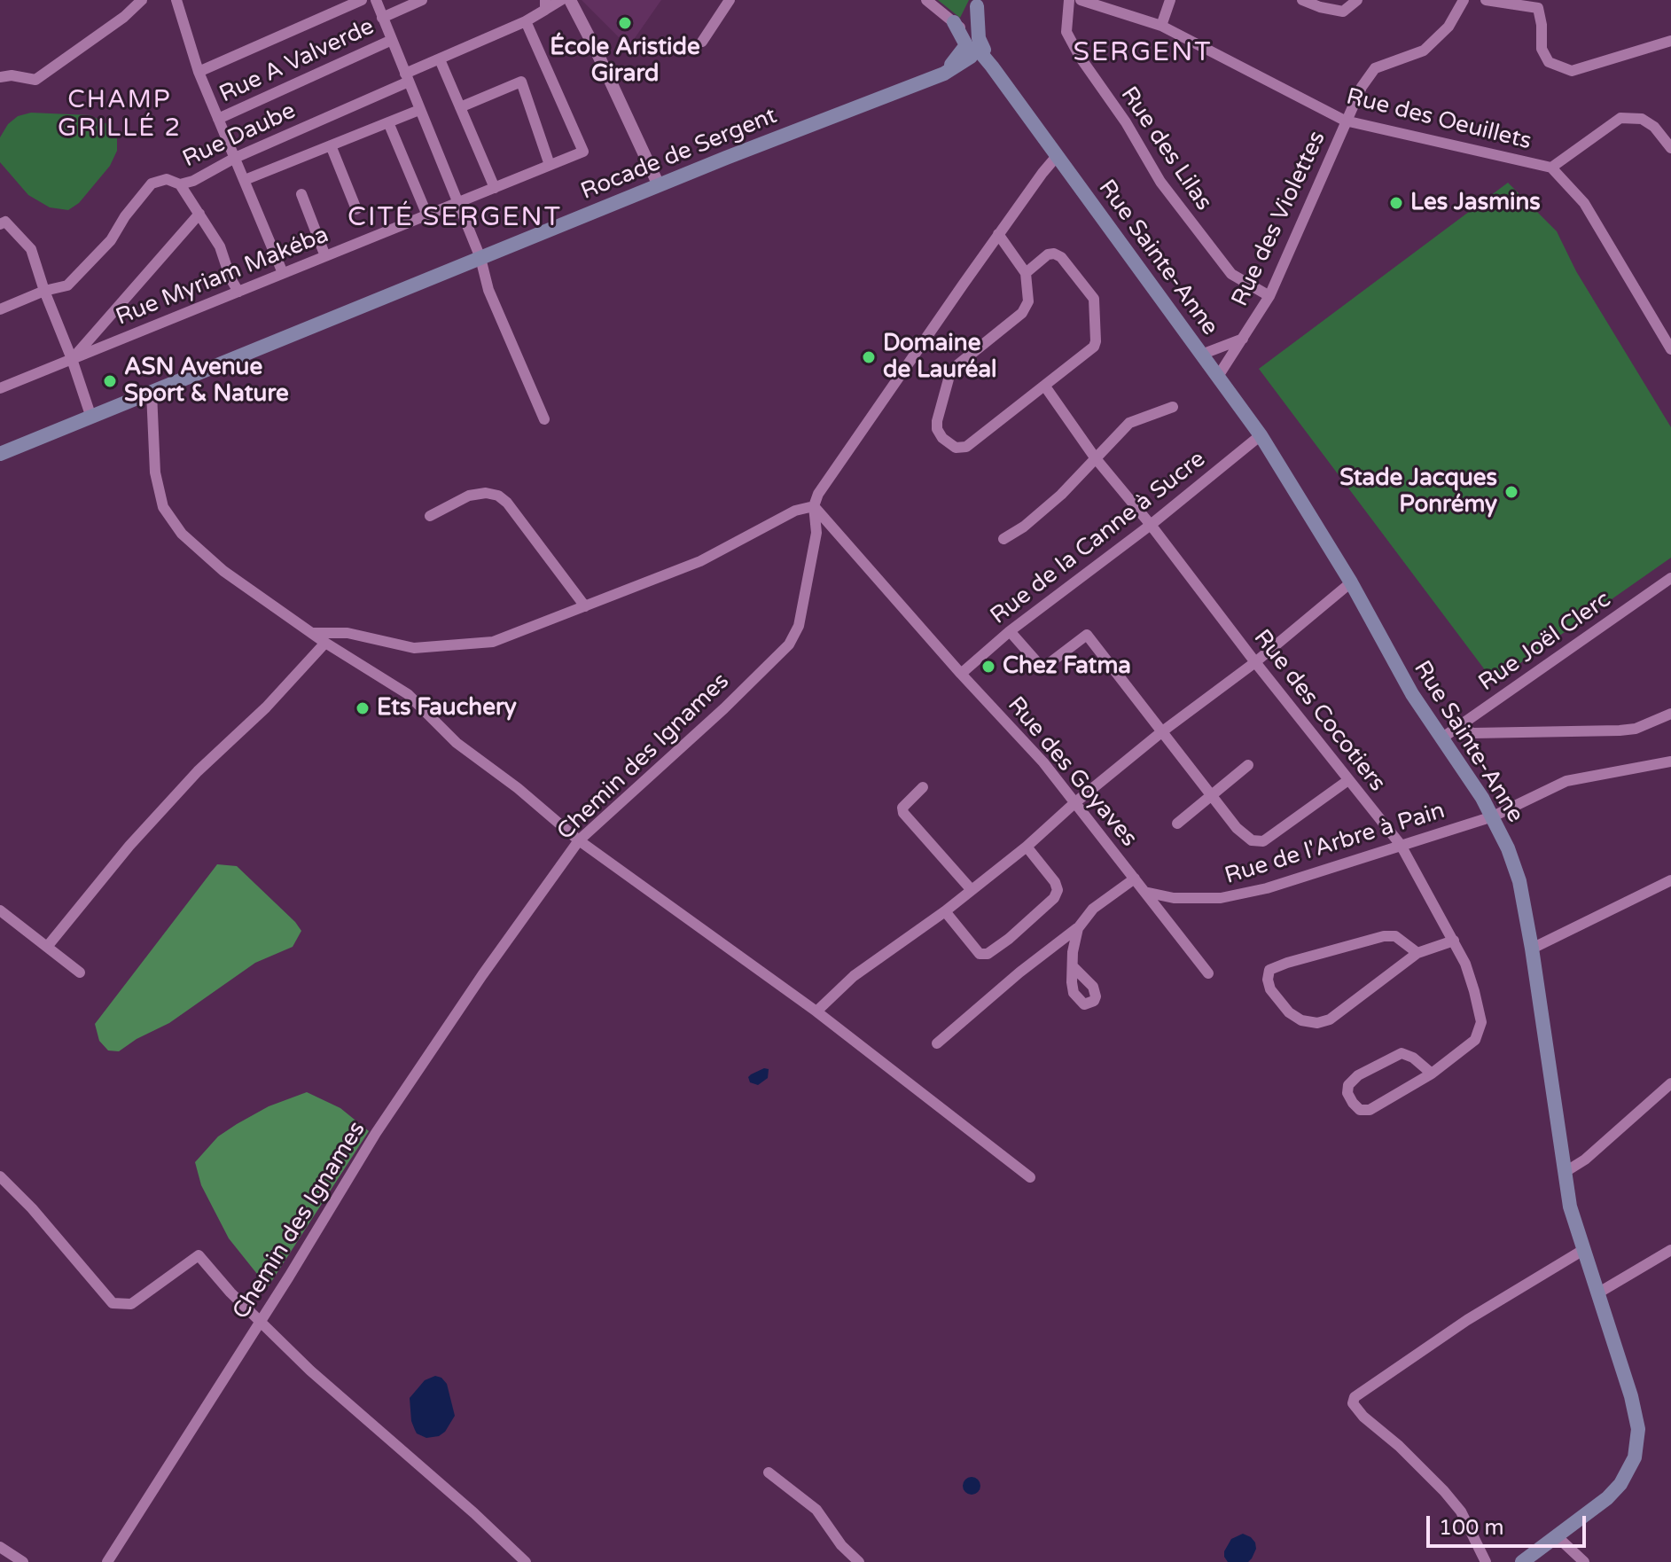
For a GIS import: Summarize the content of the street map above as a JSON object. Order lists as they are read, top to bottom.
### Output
{
  "streets": {
    "main road": ["Rocade de Sergent", "Rue Sainte-Anne"],
    "street": [
      "Rue A Valverde",
      "Rue des Oeuillets",
      "Rue Daube",
      "Rue des Lilas",
      "Rue des Violettes",
      "Rue Myriam Makéba",
      "Rue de la Canne à Sucre",
      "Rue Joël Clerc",
      "Rue des Cocotiers",
      "Chemin des Ignames",
      "Rue des Goyaves",
      "Rue de l'Arbre à Pain"
    ]
  },
  "crossings": [
    ["Rue des Oeuillets", "Rue des Violettes"],
    ["Rue Daube", "Rue Myriam Makéba"],
    ["Rue des Lilas", "Rue des Violettes"],
    ["Rocade de Sergent", "Rue Sainte-Anne"],
    ["Rue des Violettes", "Rue Sainte-Anne"],
    ["Rue Sainte-Anne", "Rue de la Canne à Sucre"],
    ["Rue Sainte-Anne", "Rue Joël Clerc"],
    ["Rue Sainte-Anne", "Rue de l'Arbre à Pain"],
    ["Rue de la Canne à Sucre", "Rue des Cocotiers"],
    ["Rue de la Canne à Sucre", "Rue des Goyaves"],
    ["Rue des Cocotiers", "Rue de l'Arbre à Pain"],
    ["Chemin des Ignames", "Rue des Goyaves"],
    ["Rue des Goyaves", "Rue de l'Arbre à Pain"]
  ],
  "districts": ["SERGENT", "CHAMP GRILLÉ 2", "CITÉ SERGENT"],
  "places": [
    "École Aristide Girard",
    "Les Jasmins",
    "Domaine de Lauréal",
    "ASN Avenue Sport & Nature",
    "Stade Jacques Ponrémy",
    "Chez Fatma",
    "Ets Fauchery"
  ],
  "scale_bar": "100 m"
}
